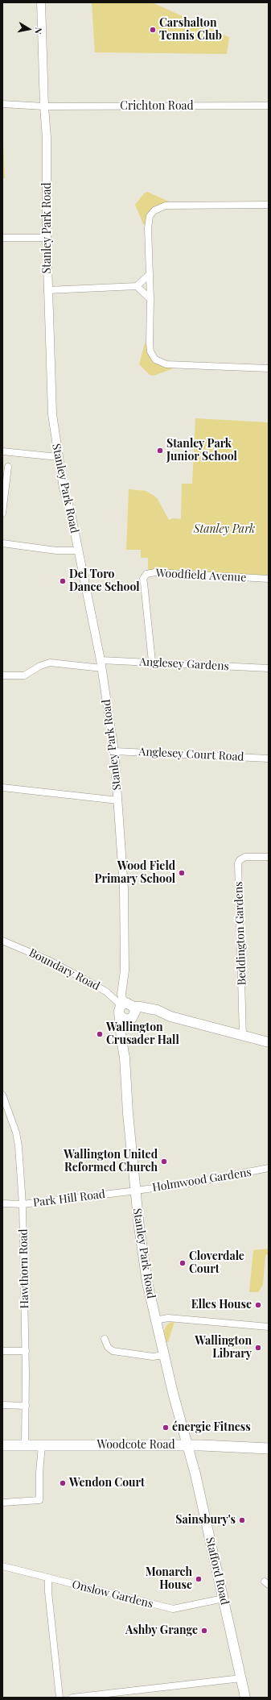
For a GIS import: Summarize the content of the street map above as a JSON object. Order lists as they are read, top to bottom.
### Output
{
  "streets": {
    "main road": ["Stanley Park Road", "Woodcote Road", "Stafford Road"],
    "street": [
      "Crichton Road",
      "Woodfield Avenue",
      "Anglesey Gardens",
      "Anglesey Court Road",
      "Beddington Gardens",
      "Boundary Road",
      "Holmwood Gardens",
      "Park Hill Road",
      "Hawthorn Road",
      "Onslow Gardens"
    ]
  },
  "crossings": [
    ["Crichton Road", "Stanley Park Road"],
    ["Stanley Park Road", "Anglesey Gardens"],
    ["Stanley Park Road", "Anglesey Court Road"],
    ["Stanley Park Road", "Boundary Road"],
    ["Stanley Park Road", "Holmwood Gardens"],
    ["Stanley Park Road", "Park Hill Road"],
    ["Stanley Park Road", "Woodcote Road"],
    ["Stanley Park Road", "Stafford Road"],
    ["Woodfield Avenue", "Anglesey Gardens"],
    ["Holmwood Gardens", "Park Hill Road"],
    ["Park Hill Road", "Hawthorn Road"],
    ["Hawthorn Road", "Woodcote Road"],
    ["Woodcote Road", "Stafford Road"],
    ["Stafford Road", "Onslow Gardens"]
  ],
  "parks": ["Stanley Park"],
  "places": [
    "Carshalton Tennis Club",
    "Stanley Park Junior School",
    "Del Toro Dance School",
    "Wood Field Primary School",
    "Wallington Crusader Hall",
    "Wallington United Reformed Church",
    "Cloverdale Court",
    "Elles House",
    "Wallington Library",
    "énergie Fitness",
    "Wendon Court",
    "Sainsbury's",
    "Monarch House",
    "Ashby Grange"
  ],
  "north": "right"
}
